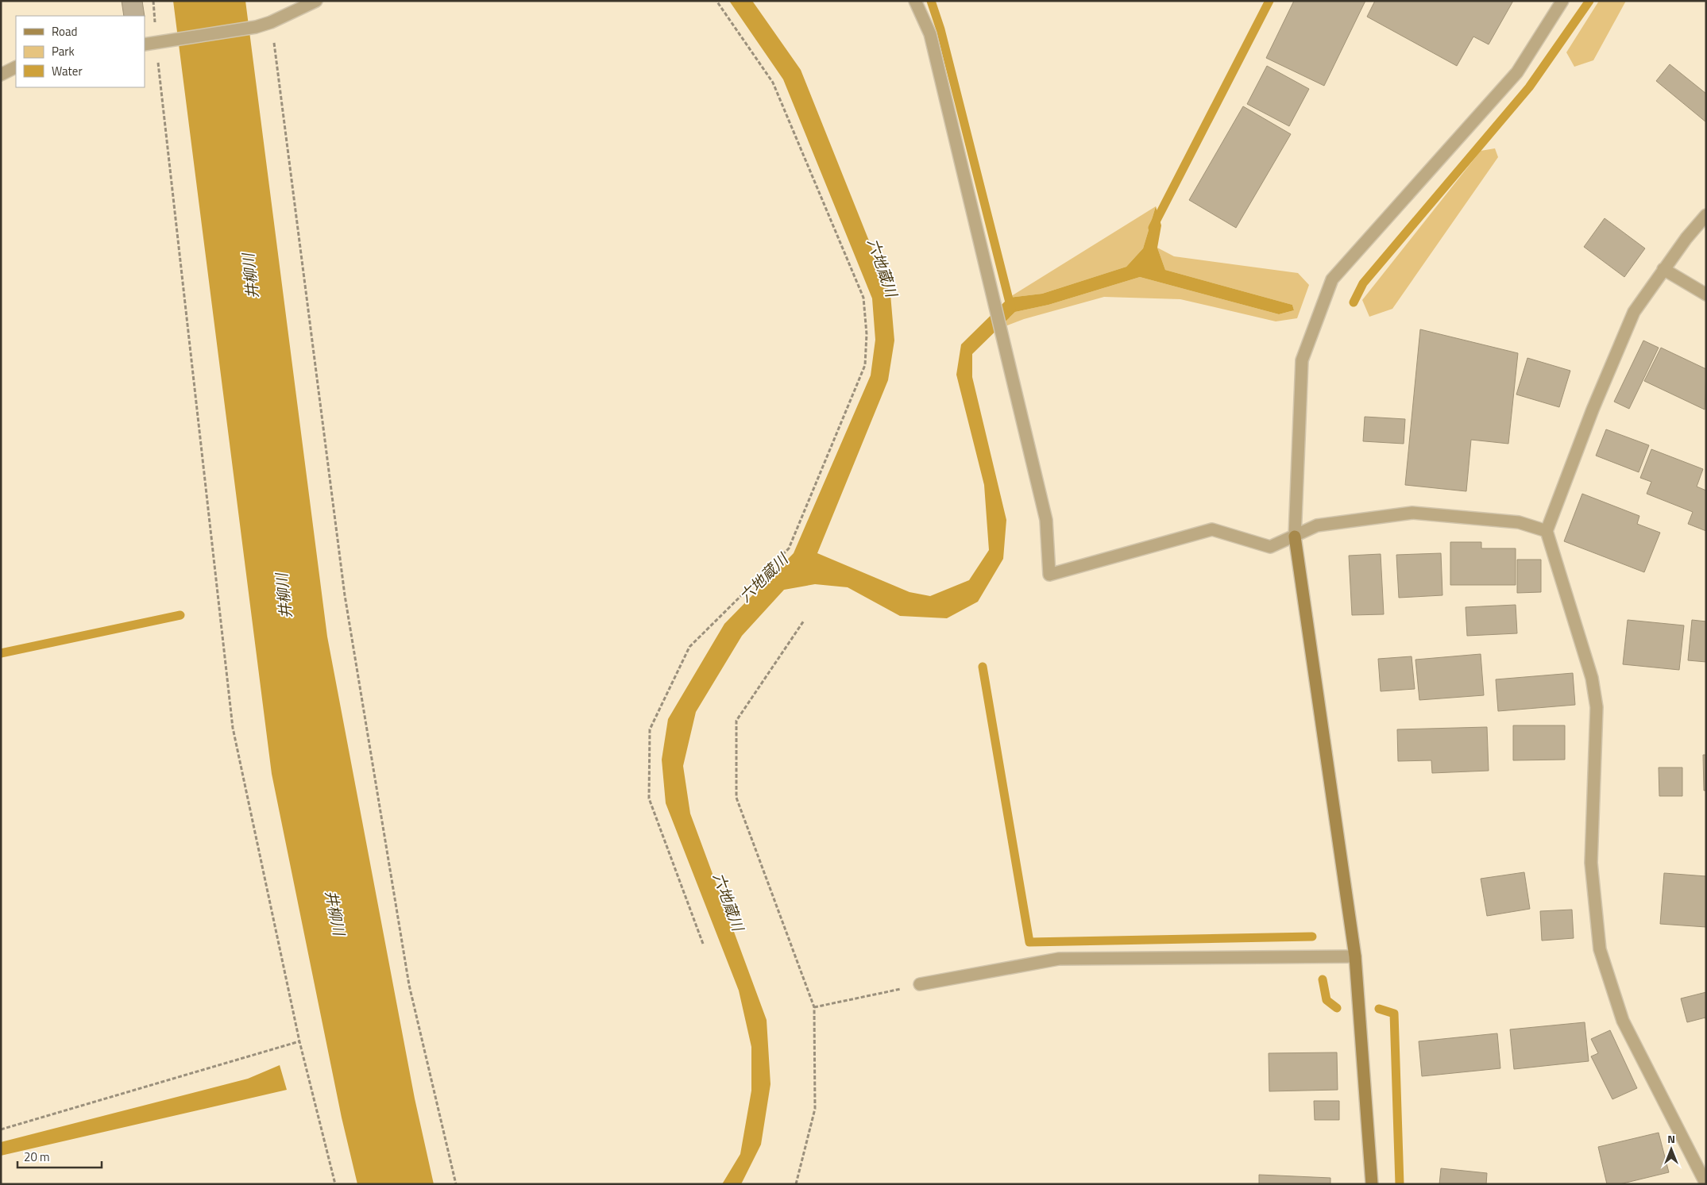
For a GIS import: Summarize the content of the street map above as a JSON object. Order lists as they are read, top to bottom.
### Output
{
  "water": ["六地蔵川", "井柳川"],
  "legend": ["Road", "Park", "Water"],
  "scale_bar": "20 m",
  "north": "top"
}
